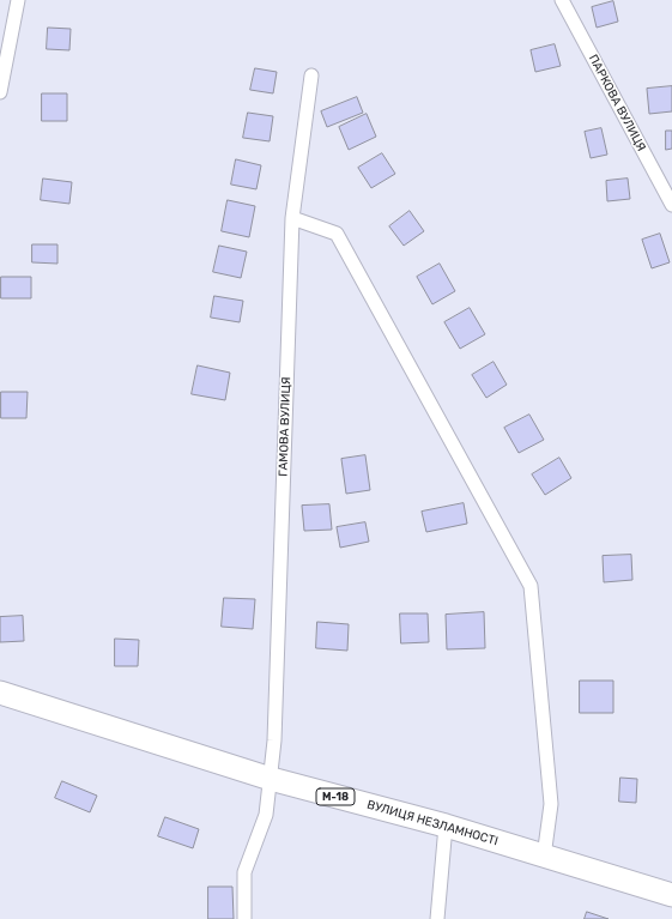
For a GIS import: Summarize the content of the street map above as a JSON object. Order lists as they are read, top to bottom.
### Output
{
  "streets": {
    "highway": ["М-18", "ВУЛИЦЯ НЕЗЛАМНОСТІ"],
    "street": ["ПАРКОВА ВУЛИЦЯ", "ГАМОВА ВУЛИЦЯ"]
  },
  "crossings": [
    ["ГАМОВА ВУЛИЦЯ", "ВУЛИЦЯ НЕЗЛАМНОСТІ"]
  ]
}
